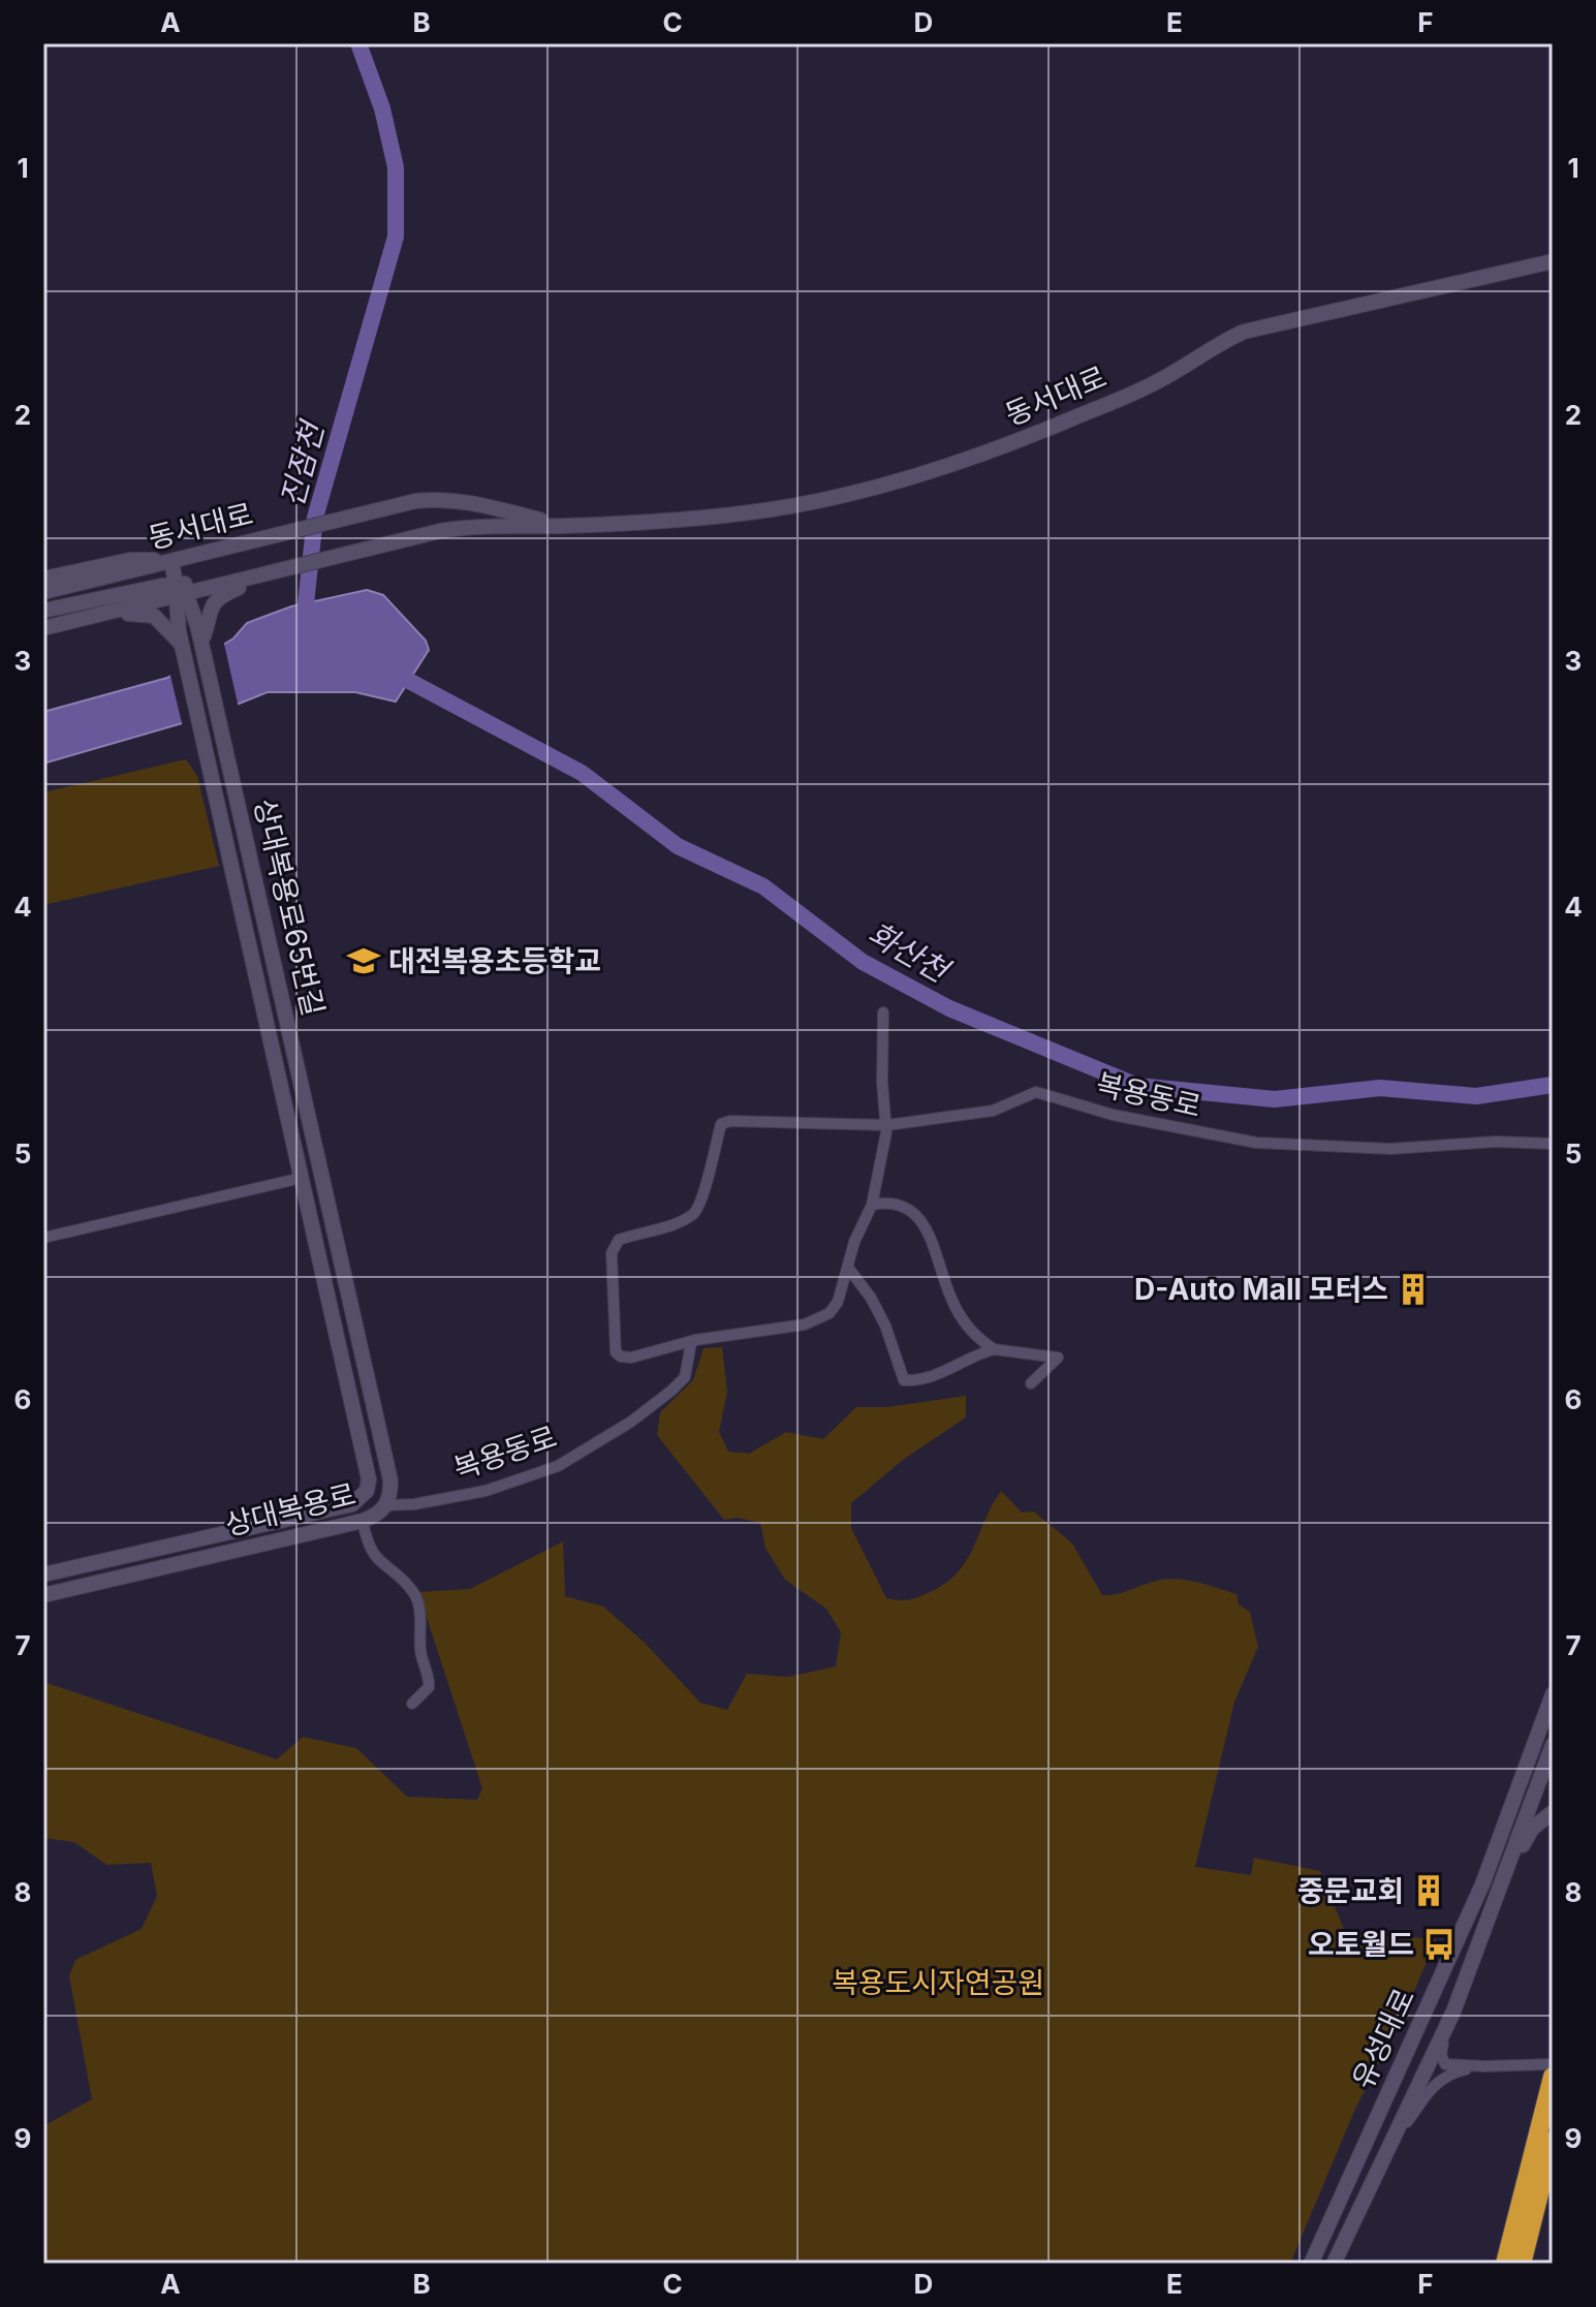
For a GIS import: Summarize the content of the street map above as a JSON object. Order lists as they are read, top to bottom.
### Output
{
  "streets": {
    "street": [
      "동서대로",
      "상대복용로65번길",
      "복용동로",
      "상대복용로",
      "유성대로"
    ]
  },
  "crossings": [
    ["동서대로", "상대복용로65번길"],
    ["상대복용로65번길", "상대복용로"],
    ["복용동로", "상대복용로"]
  ],
  "water": ["진잠천", "화산천"],
  "parks": ["복용도시자연공원"],
  "places": {
    "school or university": ["대전복용초등학교"],
    "building": ["D-Auto Mall 모터스", "중문교회"],
    "bus stop": ["오토월드"]
  },
  "grid": {
    "columns": [
      "A",
      "B",
      "C",
      "D",
      "E",
      "F"
    ],
    "rows": [
      "1",
      "2",
      "3",
      "4",
      "5",
      "6",
      "7",
      "8",
      "9"
    ]
  }
}
